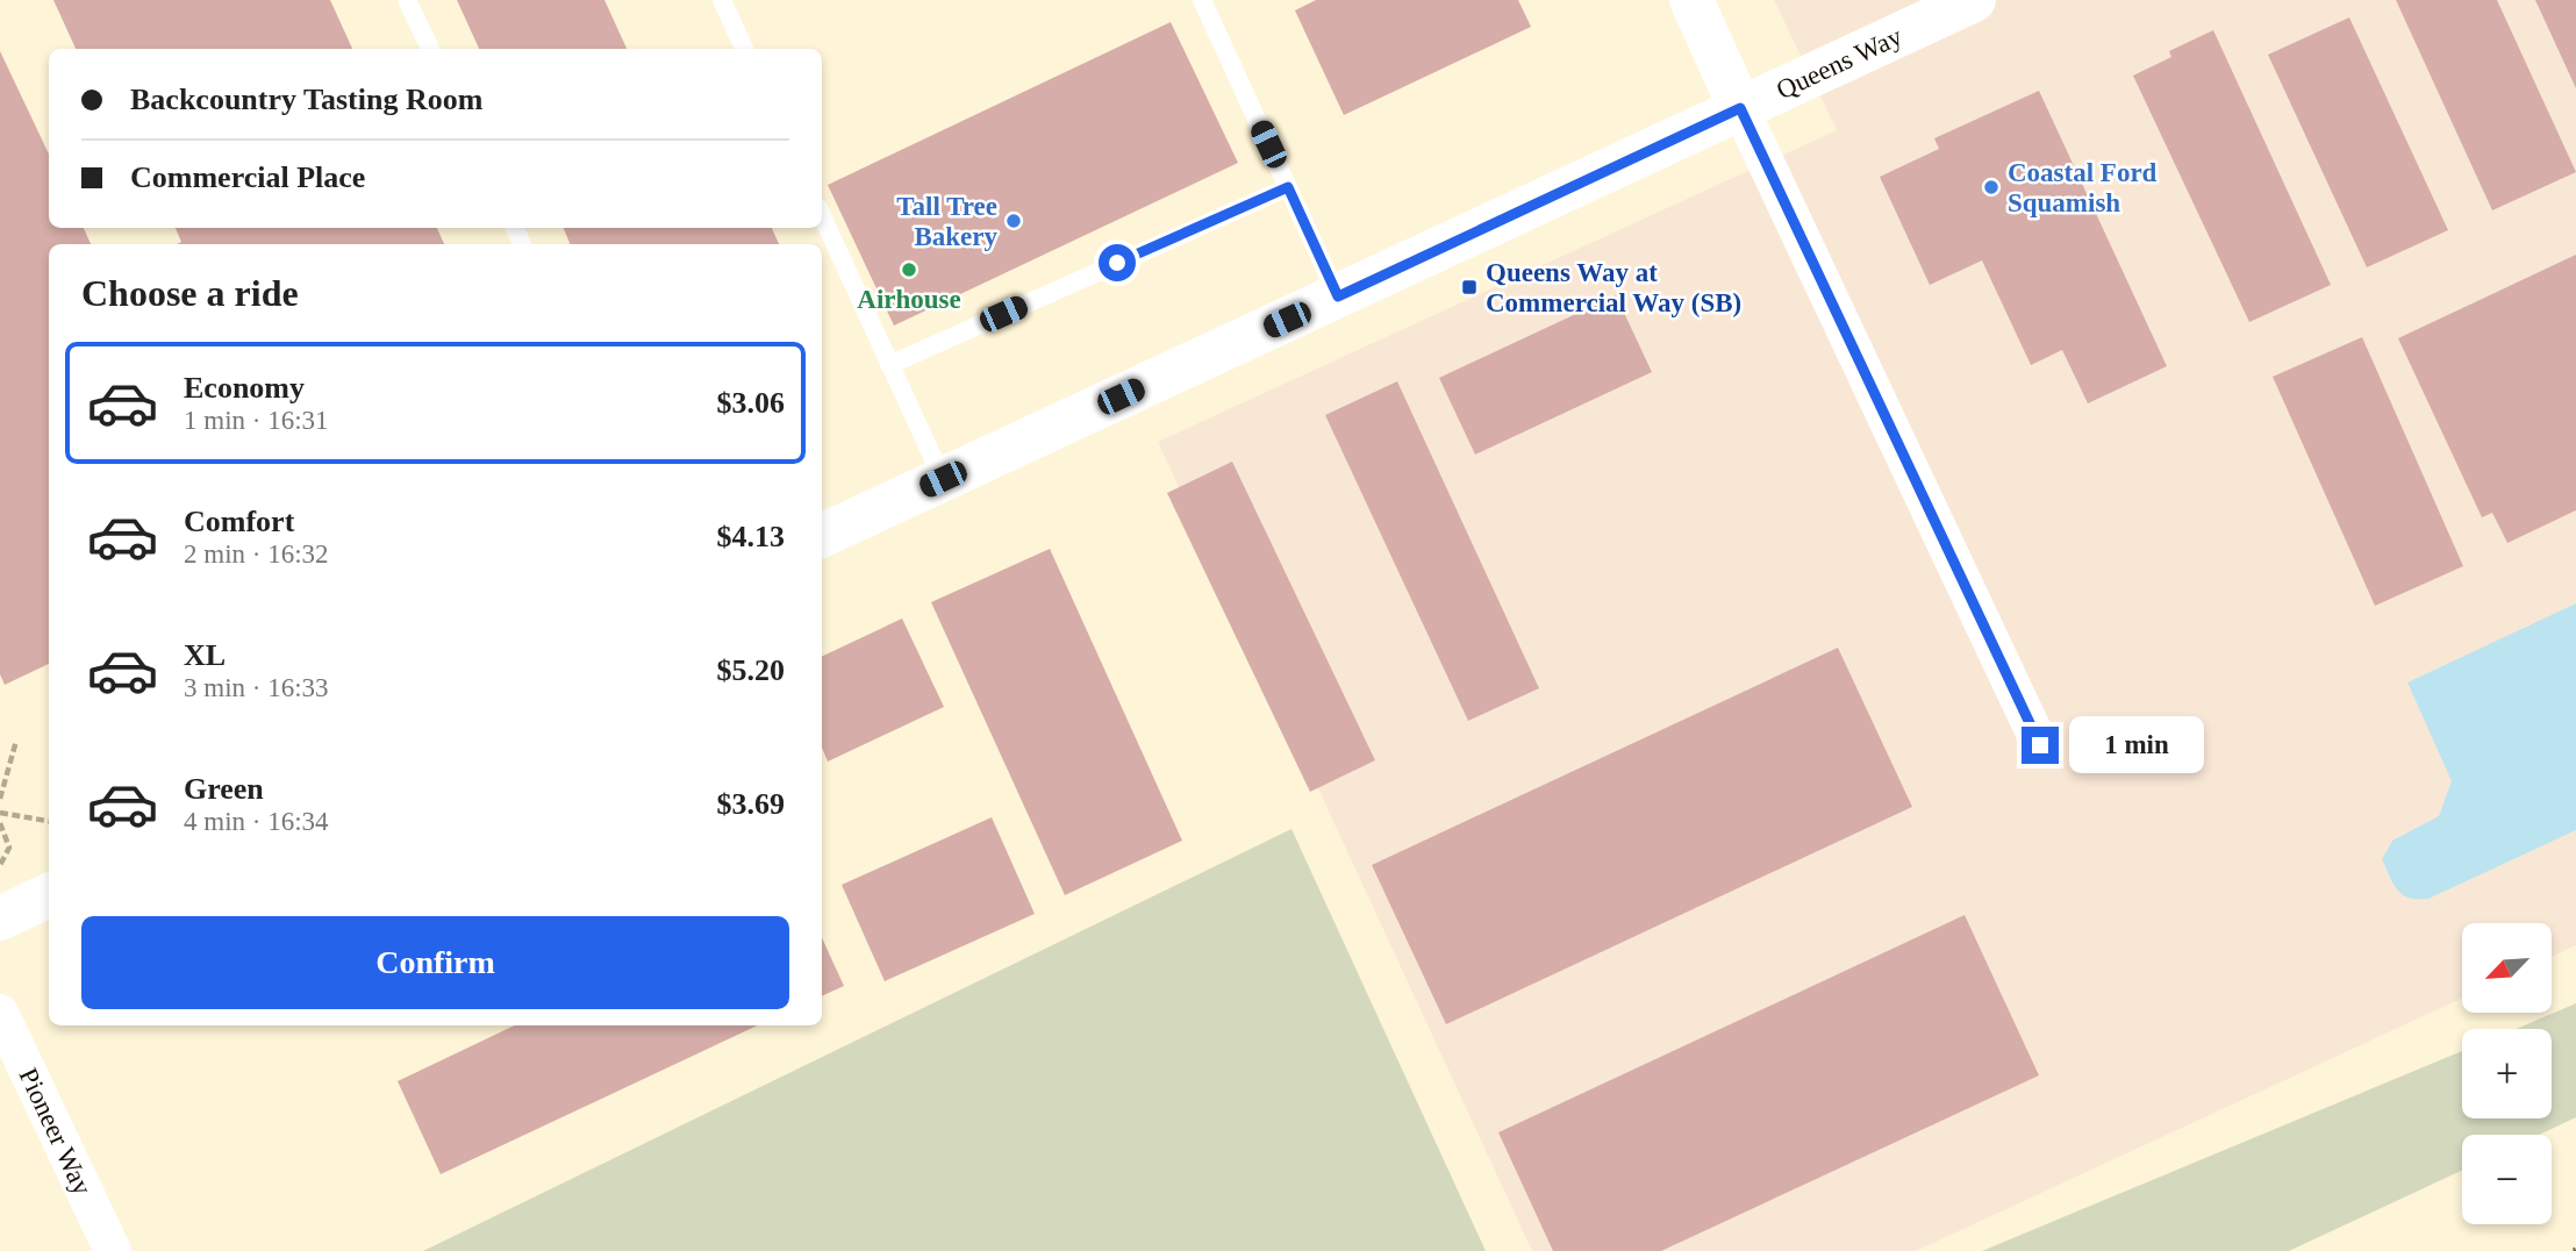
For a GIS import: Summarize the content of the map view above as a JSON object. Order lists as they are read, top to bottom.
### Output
{
  "streets": {
    "street": ["Queens Way", "Pioneer Way"]
  },
  "places": {
    "other": ["Coastal Ford Squamish", "Tall Tree Bakery", "Airhouse"],
    "transit": ["Queens Way at Commercial Way (SB)"]
  },
  "north": "bottom left",
  "page": {
    "banner": ["Backcountry Tasting Room", "Commercial Place"],
    "heading": "Choose a ride",
    "list": [
      {
        "name": "Economy",
        "note": "1 min · 16:31",
        "value": "$3.06"
      },
      {
        "name": "Comfort",
        "note": "2 min · 16:32",
        "value": "$4.13"
      },
      {
        "name": "XL",
        "note": "3 min · 16:33",
        "value": "$5.20"
      },
      {
        "name": "Green",
        "note": "4 min · 16:34",
        "value": "$3.69"
      }
    ],
    "bubble": "1 min",
    "buttons": "Confirm",
    "map_buttons": ["+", "−"]
  }
}
